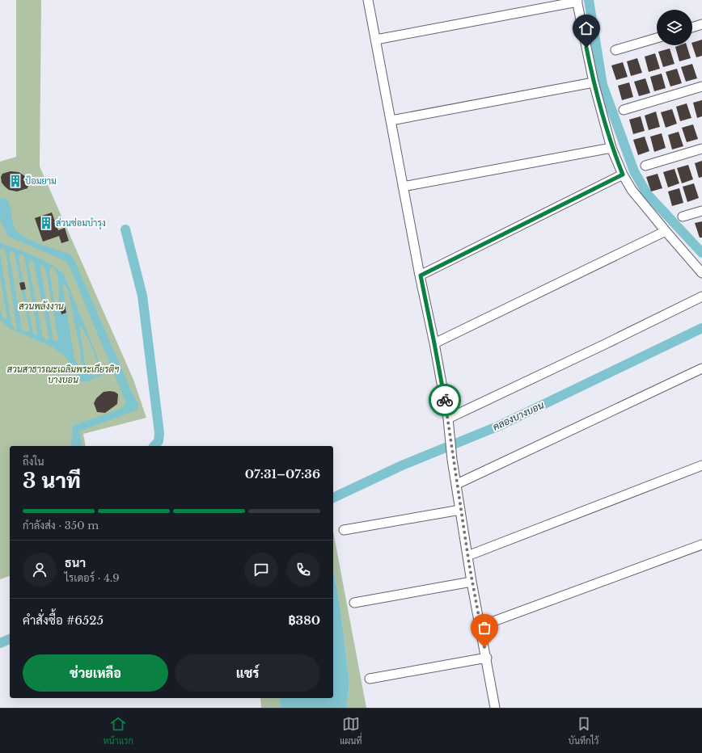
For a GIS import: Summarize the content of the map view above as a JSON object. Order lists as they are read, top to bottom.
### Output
{
  "water": ["คลองบางบอน"],
  "parks": ["สวนพลังงาน", "สวนสาธารณะเฉลิมพระเกียรติฯ บางบอน"],
  "places": {
    "building": ["ป้อมยาม", "ส่วนซ่อมบำรุง"]
  },
  "page": {
    "heading": ["3 นาที", "ถึงใน", "07:31–07:36"],
    "panel": [
      "ธนา",
      "ไรเดอร์ · 4.9",
      "คำสั่งซื้อ #6525",
      "฿380"
    ],
    "bar": "กำลังส่ง · 350 m",
    "buttons": ["ช่วยเหลือ", "แชร์"],
    "tabs": ["หน้าแรก", "แผนที่", "บันทึกไว้"]
  }
}
